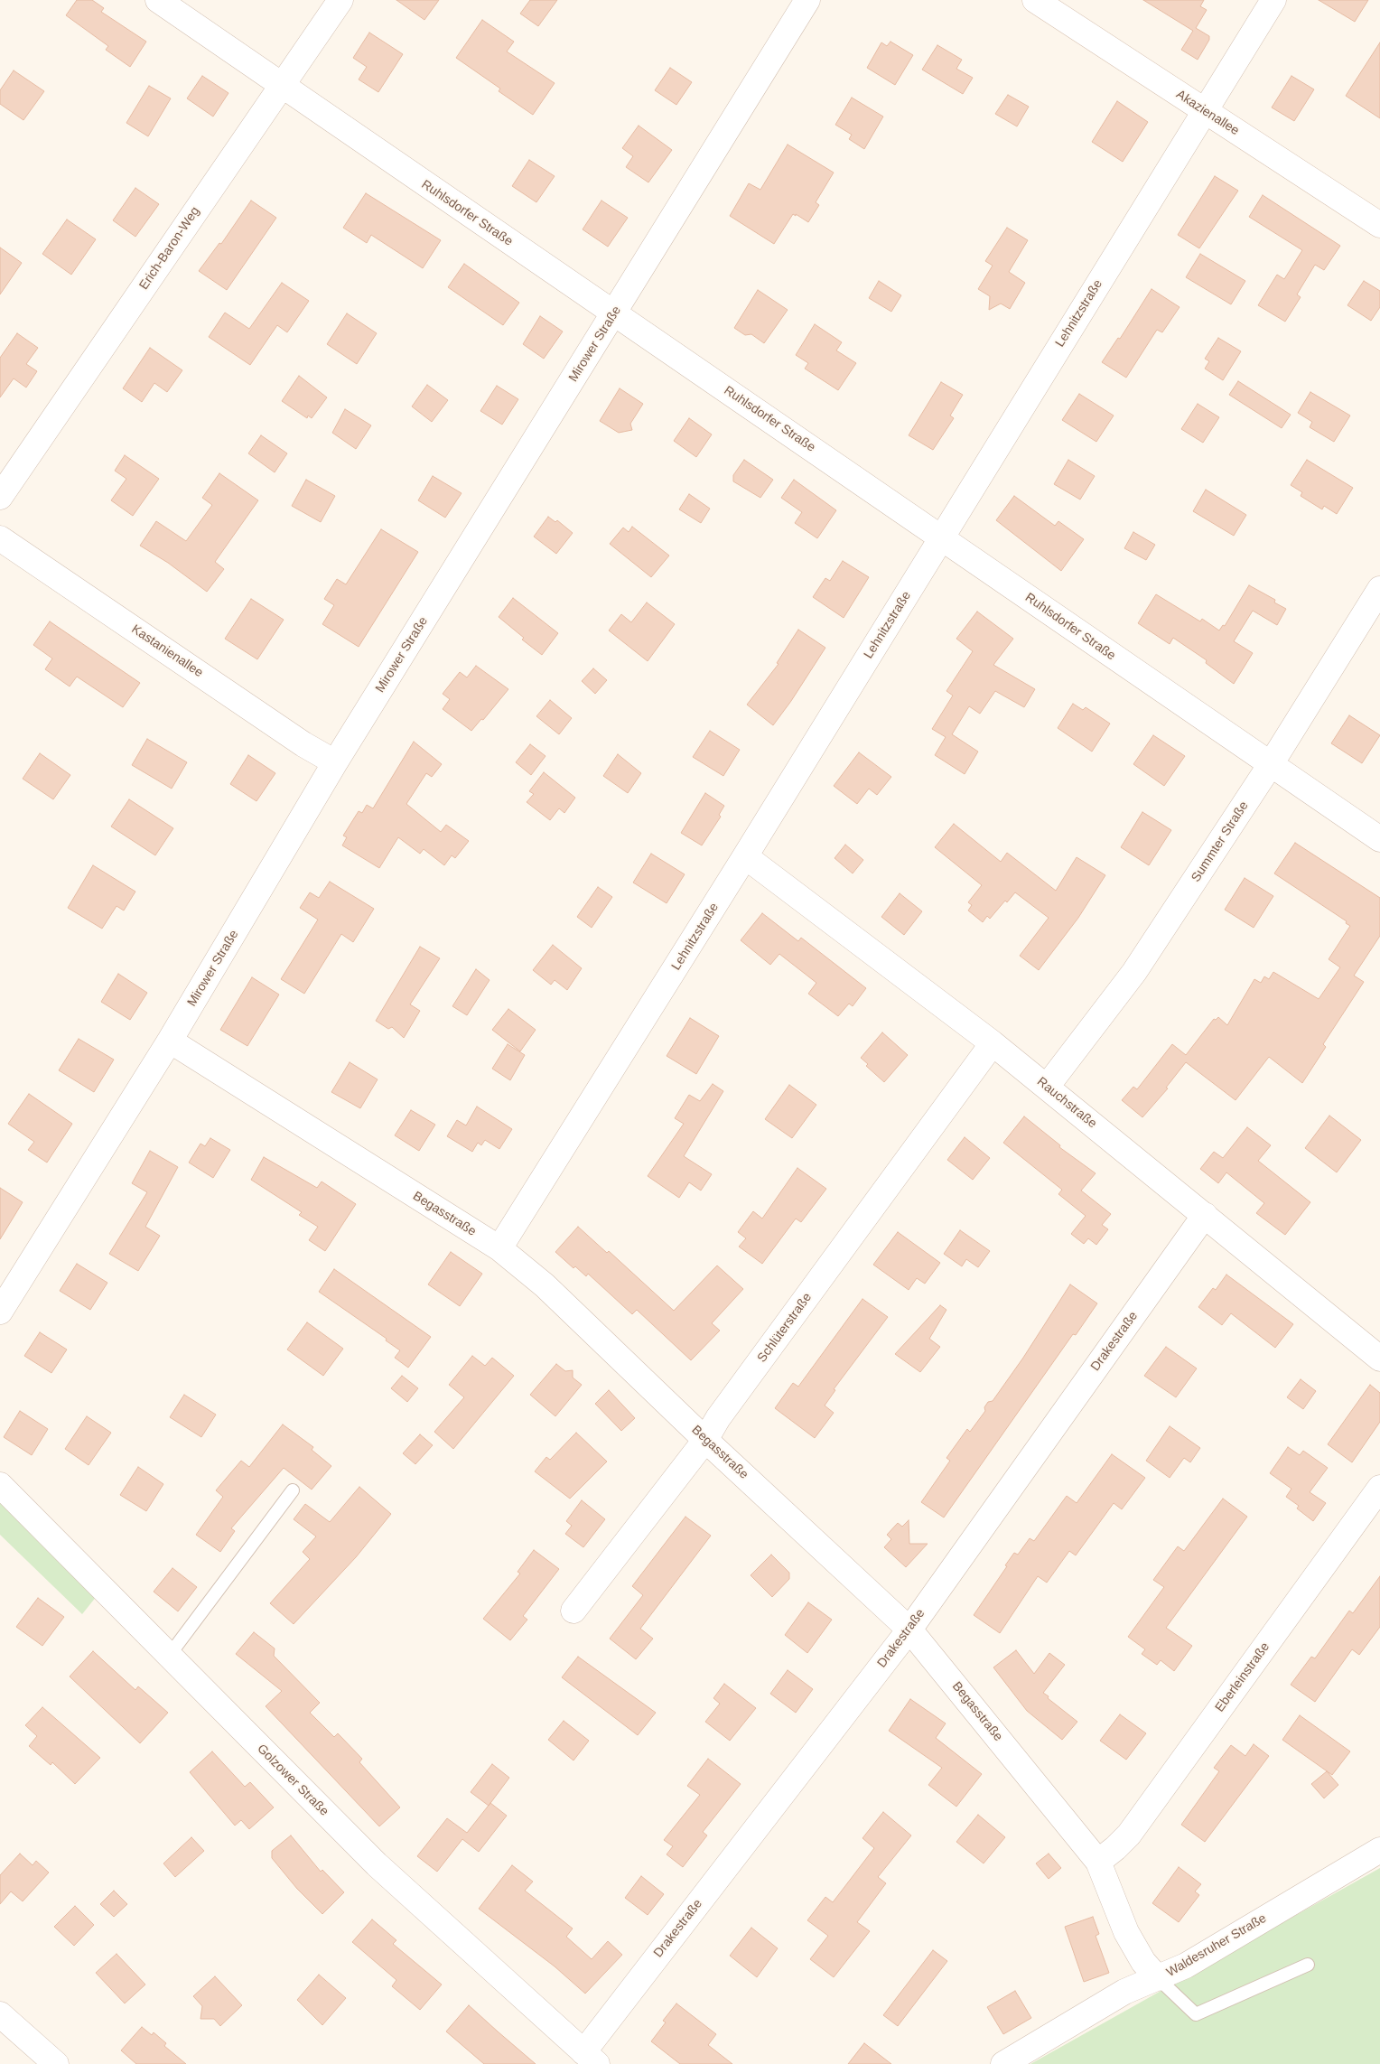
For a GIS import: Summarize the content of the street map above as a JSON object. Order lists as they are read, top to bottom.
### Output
{
  "streets": {
    "street": [
      "Akazienallee",
      "Ruhlsdorfer Straße",
      "Erich-Baron-Weg",
      "Lehnitzstraße",
      "Mirower Straße",
      "Kastanienallee",
      "Summter Straße",
      "Rauchstraße",
      "Begasstraße",
      "Schlüterstraße",
      "Drakestraße",
      "Eberleinstraße",
      "Golzower Straße",
      "Waldesruher Straße"
    ]
  },
  "crossings": [
    ["Akazienallee", "Lehnitzstraße"],
    ["Ruhlsdorfer Straße", "Erich-Baron-Weg"],
    ["Ruhlsdorfer Straße", "Lehnitzstraße"],
    ["Ruhlsdorfer Straße", "Mirower Straße"],
    ["Ruhlsdorfer Straße", "Summter Straße"],
    ["Lehnitzstraße", "Rauchstraße"],
    ["Lehnitzstraße", "Begasstraße"],
    ["Mirower Straße", "Kastanienallee"],
    ["Mirower Straße", "Begasstraße"],
    ["Summter Straße", "Rauchstraße"],
    ["Rauchstraße", "Schlüterstraße"],
    ["Rauchstraße", "Drakestraße"],
    ["Begasstraße", "Schlüterstraße"],
    ["Begasstraße", "Drakestraße"],
    ["Begasstraße", "Eberleinstraße"],
    ["Begasstraße", "Waldesruher Straße"],
    ["Drakestraße", "Golzower Straße"]
  ]
}
